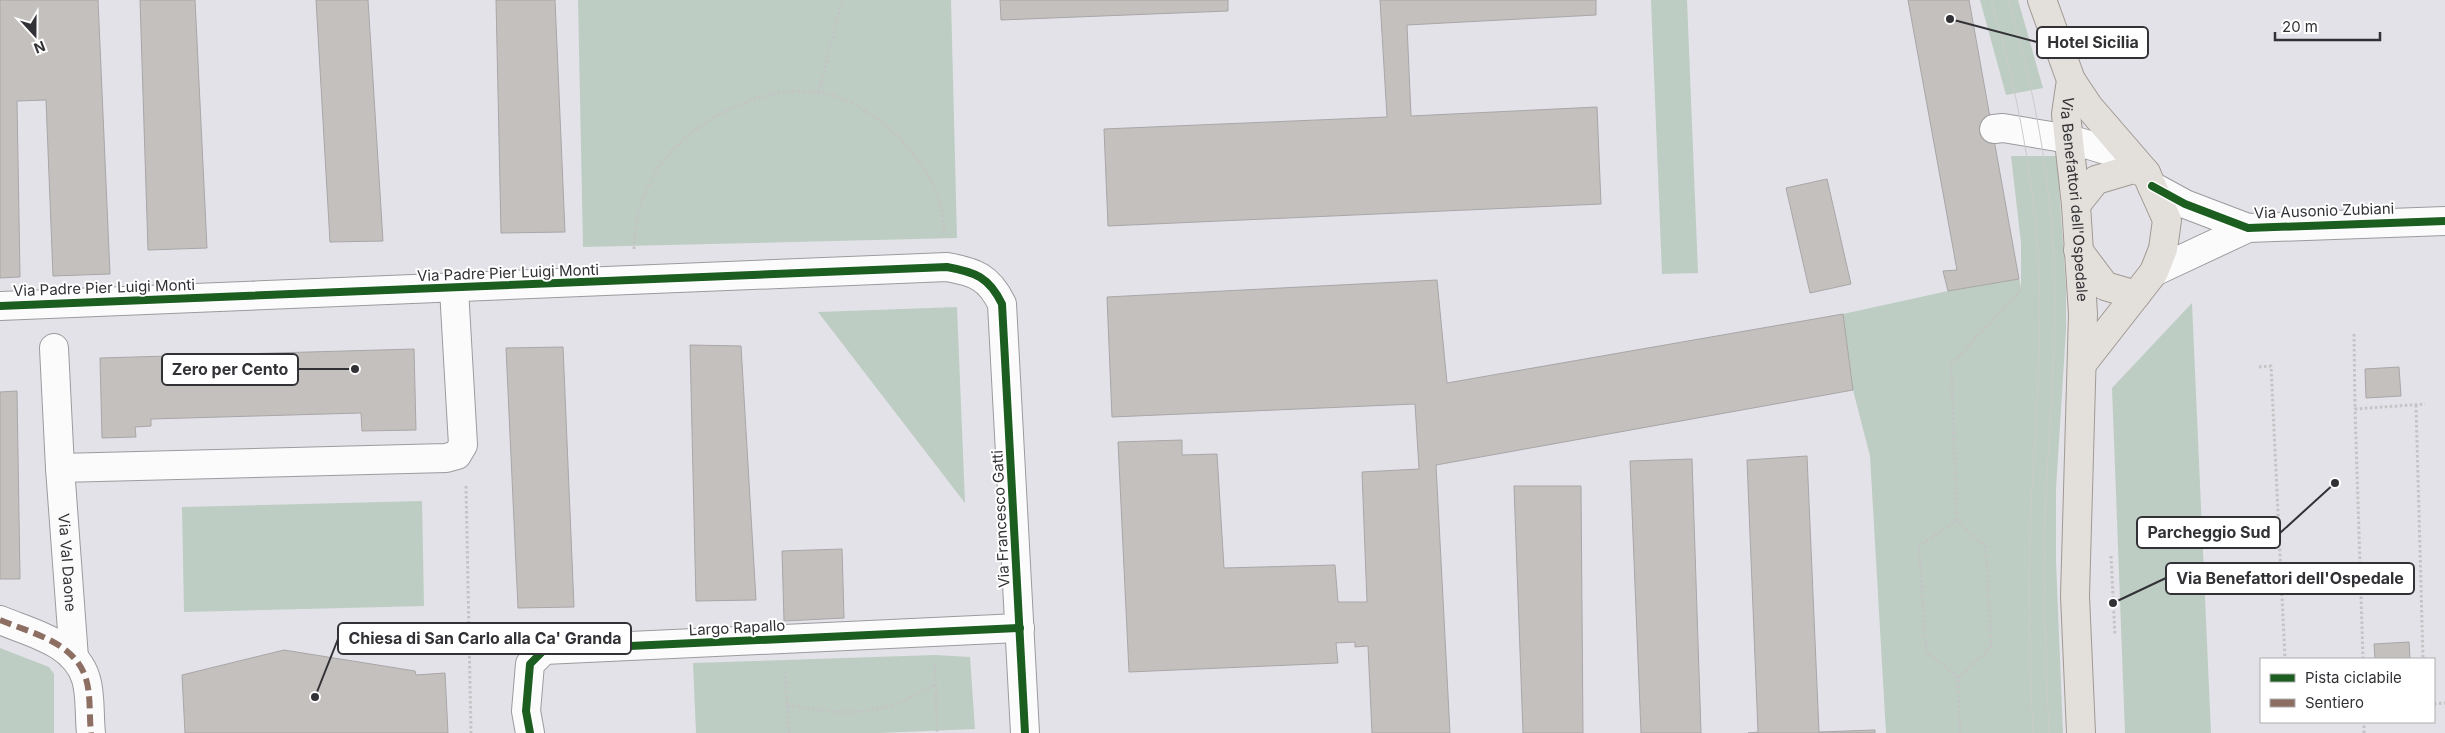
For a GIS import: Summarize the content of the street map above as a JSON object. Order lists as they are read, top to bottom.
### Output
{
  "streets": {
    "main road": ["Via Benefattori dell'Ospedale", "Via Ausonio Zubiani"],
    "street": [
      "Via Padre Pier Luigi Monti",
      "Via Francesco Gatti",
      "Via Val Daone",
      "Largo Rapallo"
    ]
  },
  "crossings": [
    ["Via Benefattori dell'Ospedale", "Via Ausonio Zubiani"],
    ["Via Padre Pier Luigi Monti", "Via Francesco Gatti"],
    ["Via Padre Pier Luigi Monti", "Via Val Daone"],
    ["Via Francesco Gatti", "Largo Rapallo"]
  ],
  "places": [
    "Hotel Sicilia",
    "Zero per Cento",
    "Parcheggio Sud",
    "Via Benefattori dell'Ospedale",
    "Chiesa di San Carlo alla Ca' Granda"
  ],
  "legend": ["Pista ciclabile", "Sentiero"],
  "scale_bar": "20 m",
  "north": "bottom"
}
